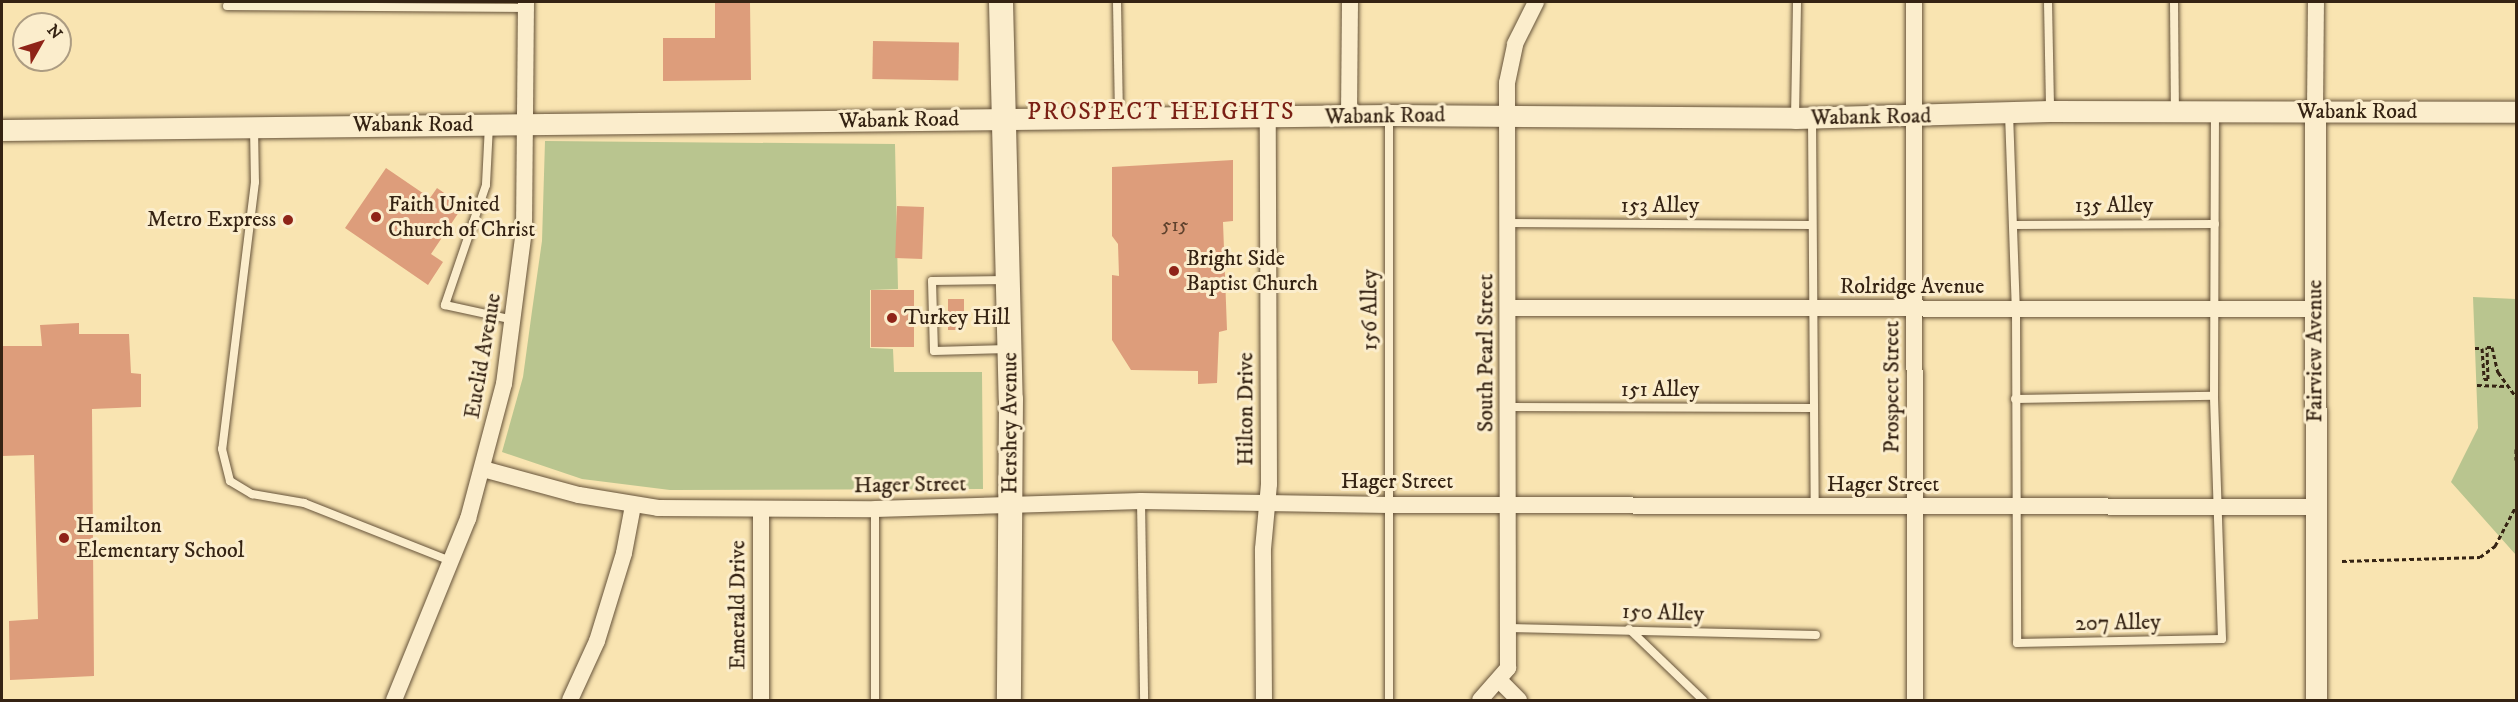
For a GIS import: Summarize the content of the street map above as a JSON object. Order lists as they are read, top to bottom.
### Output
{
  "streets": {
    "main road": ["Hershey Avenue"],
    "street": [
      "Wabank Road",
      "Rolridge Avenue",
      "Fairview Avenue",
      "South Pearl Street",
      "Euclid Avenue",
      "Prospect Street",
      "Hilton Drive",
      "Hager Street",
      "Emerald Drive"
    ],
    "lane": [
      "153 Alley",
      "135 Alley",
      "156 Alley",
      "151 Alley",
      "150 Alley",
      "207 Alley"
    ]
  },
  "crossings": [
    ["Wabank Road", "156 Alley"],
    ["Wabank Road", "Fairview Avenue"],
    ["Wabank Road", "South Pearl Street"],
    ["Wabank Road", "Euclid Avenue"],
    ["Wabank Road", "Prospect Street"],
    ["Wabank Road", "Hilton Drive"],
    ["Wabank Road", "Hershey Avenue"],
    ["153 Alley", "South Pearl Street"],
    ["Rolridge Avenue", "Fairview Avenue"],
    ["Rolridge Avenue", "South Pearl Street"],
    ["Rolridge Avenue", "Prospect Street"],
    ["156 Alley", "Hager Street"],
    ["Fairview Avenue", "Hager Street"],
    ["South Pearl Street", "151 Alley"],
    ["South Pearl Street", "Hager Street"],
    ["South Pearl Street", "150 Alley"],
    ["Euclid Avenue", "Hager Street"],
    ["Prospect Street", "Hager Street"],
    ["Hilton Drive", "Hager Street"],
    ["Hershey Avenue", "Hager Street"],
    ["Hager Street", "Emerald Drive"],
    ["Hager Street", "207 Alley"]
  ],
  "districts": ["PROSPECT HEIGHTS"],
  "places": [
    "Faith United Church of Christ",
    "Metro Express",
    "Bright Side Baptist Church",
    "Turkey Hill",
    "Hamilton Elementary School"
  ],
  "house_numbers": ["515"],
  "north": "top right"
}
